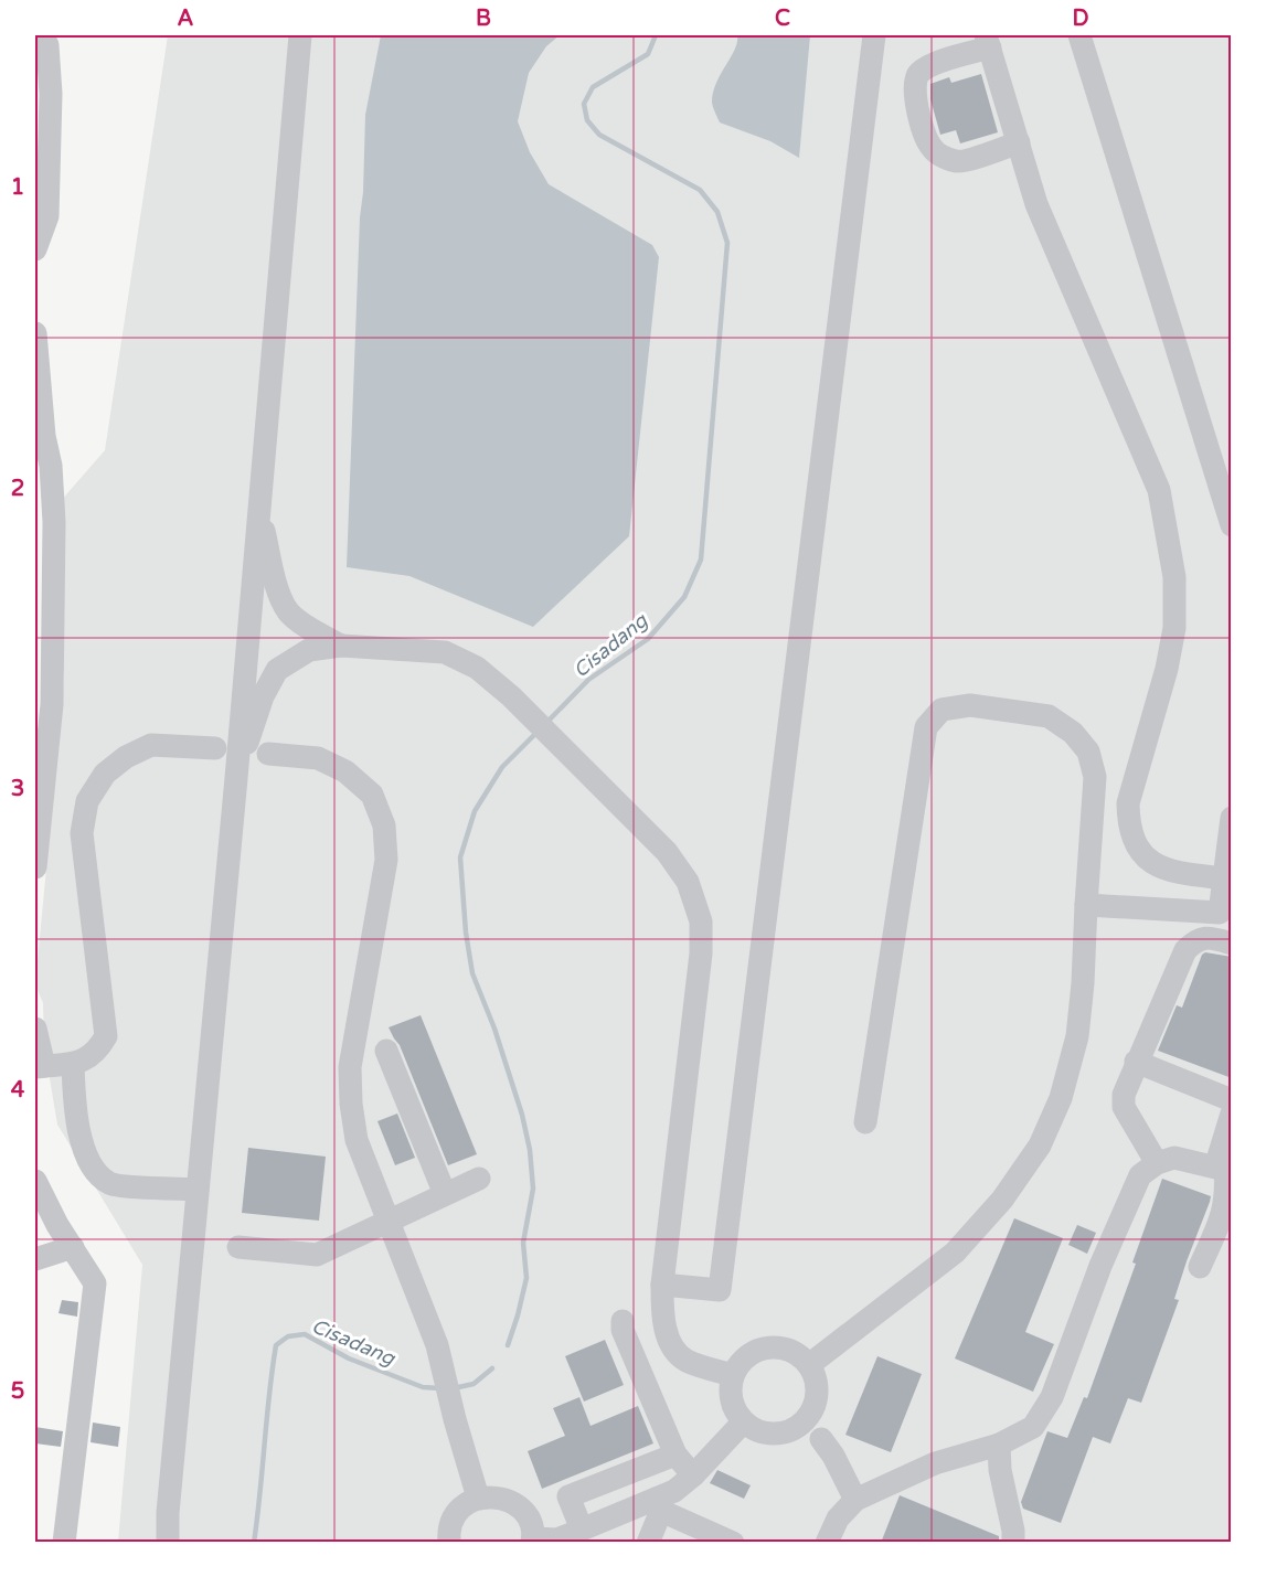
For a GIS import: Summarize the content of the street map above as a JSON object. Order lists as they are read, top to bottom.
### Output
{
  "water": ["Cisadang"],
  "grid": {
    "columns": [
      "A",
      "B",
      "C",
      "D"
    ],
    "rows": [
      "1",
      "2",
      "3",
      "4",
      "5"
    ]
  }
}
